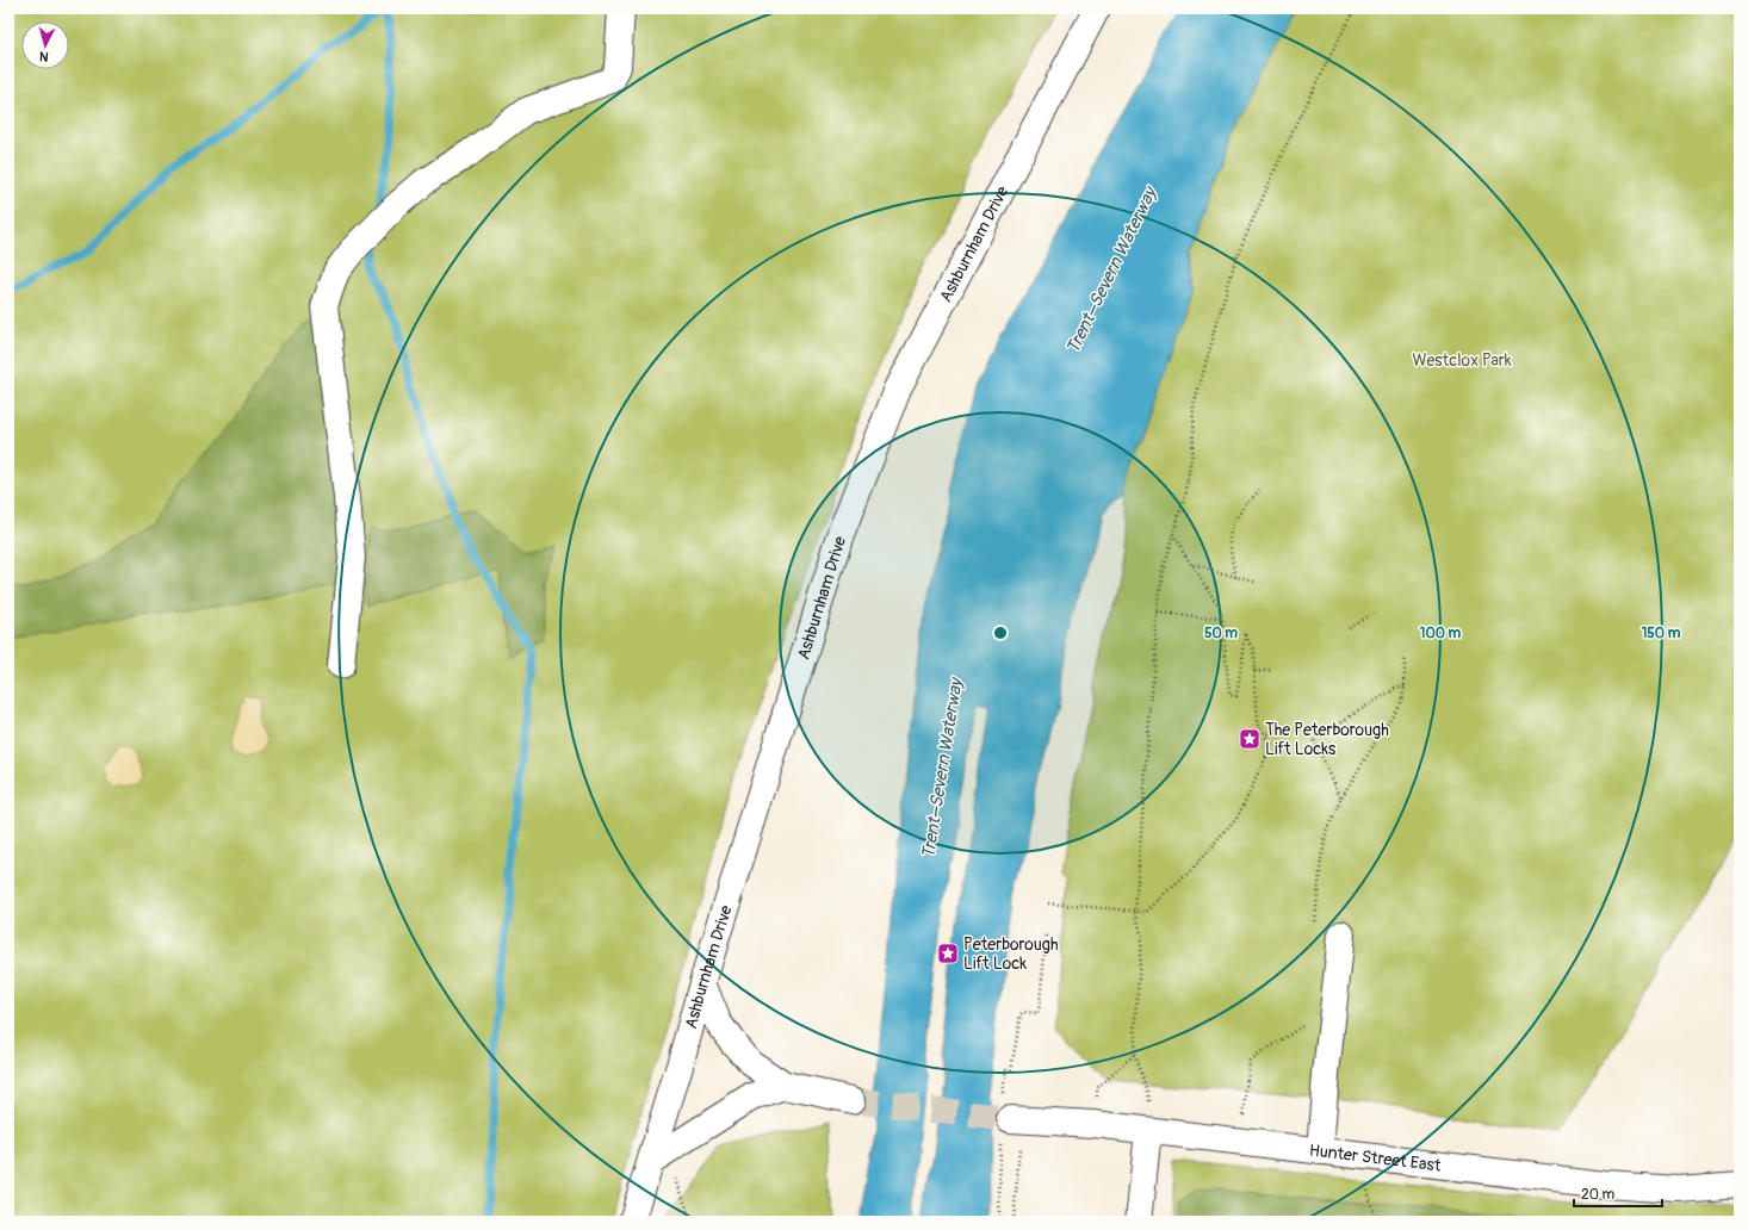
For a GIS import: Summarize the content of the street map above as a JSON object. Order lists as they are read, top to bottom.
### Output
{
  "streets": {
    "street": ["Ashburnham Drive", "Hunter Street East"]
  },
  "water": ["Trent–Severn Waterway"],
  "parks": ["Westclox Park"],
  "places": {
    "place": ["The Peterborough Lift Locks", "Peterborough Lift Lock"]
  },
  "scale_bar": "20 m",
  "north": "bottom",
  "rings": ["50 m", "100 m", "150 m"]
}
